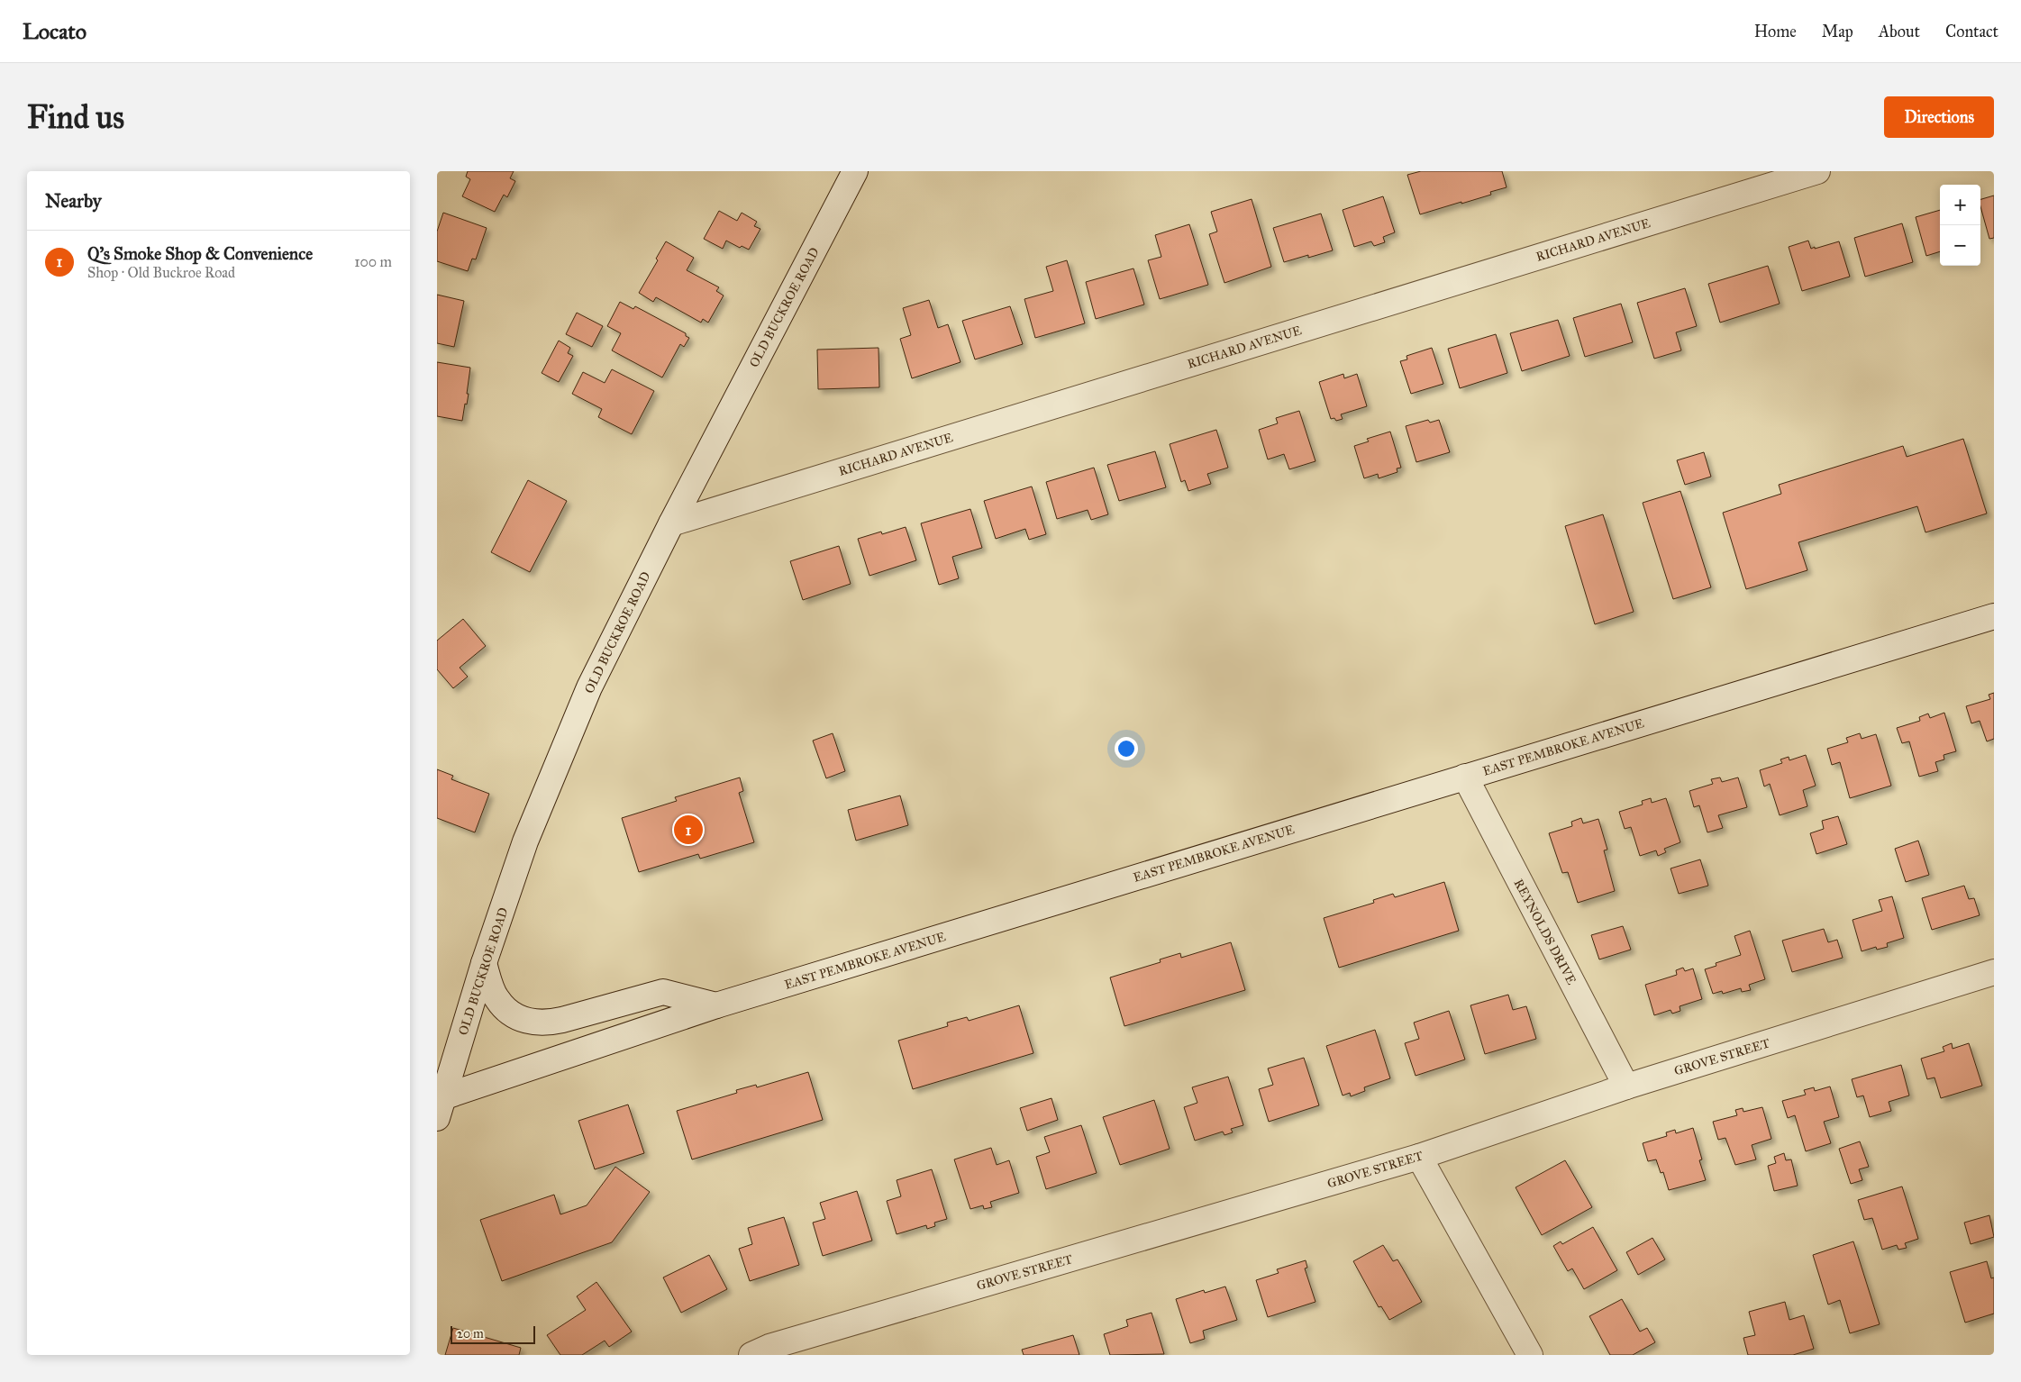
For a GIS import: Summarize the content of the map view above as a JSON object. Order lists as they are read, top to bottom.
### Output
{
  "streets": {
    "street": [
      "RICHARD AVENUE",
      "OLD BUCKROE ROAD",
      "EAST PEMBROKE AVENUE",
      "REYNOLDS DRIVE",
      "GROVE STREET"
    ]
  },
  "crossings": [
    ["RICHARD AVENUE", "OLD BUCKROE ROAD"],
    ["OLD BUCKROE ROAD", "EAST PEMBROKE AVENUE"],
    ["EAST PEMBROKE AVENUE", "REYNOLDS DRIVE"],
    ["REYNOLDS DRIVE", "GROVE STREET"]
  ],
  "scale_bar": "20 m",
  "page": {
    "header": "Locato",
    "nav": [
      "Home",
      "Map",
      "About",
      "Contact"
    ],
    "buttons": "Directions",
    "title": "Find us",
    "heading": "Nearby",
    "map_buttons": ["+", "−"],
    "list": [
      {
        "mark": "1",
        "name": "Q’s Smoke Shop & Convenience",
        "note": "Shop · Old Buckroe Road",
        "value": "100 m"
      }
    ],
    "pins": "1",
    "scale": "20 m"
  }
}
